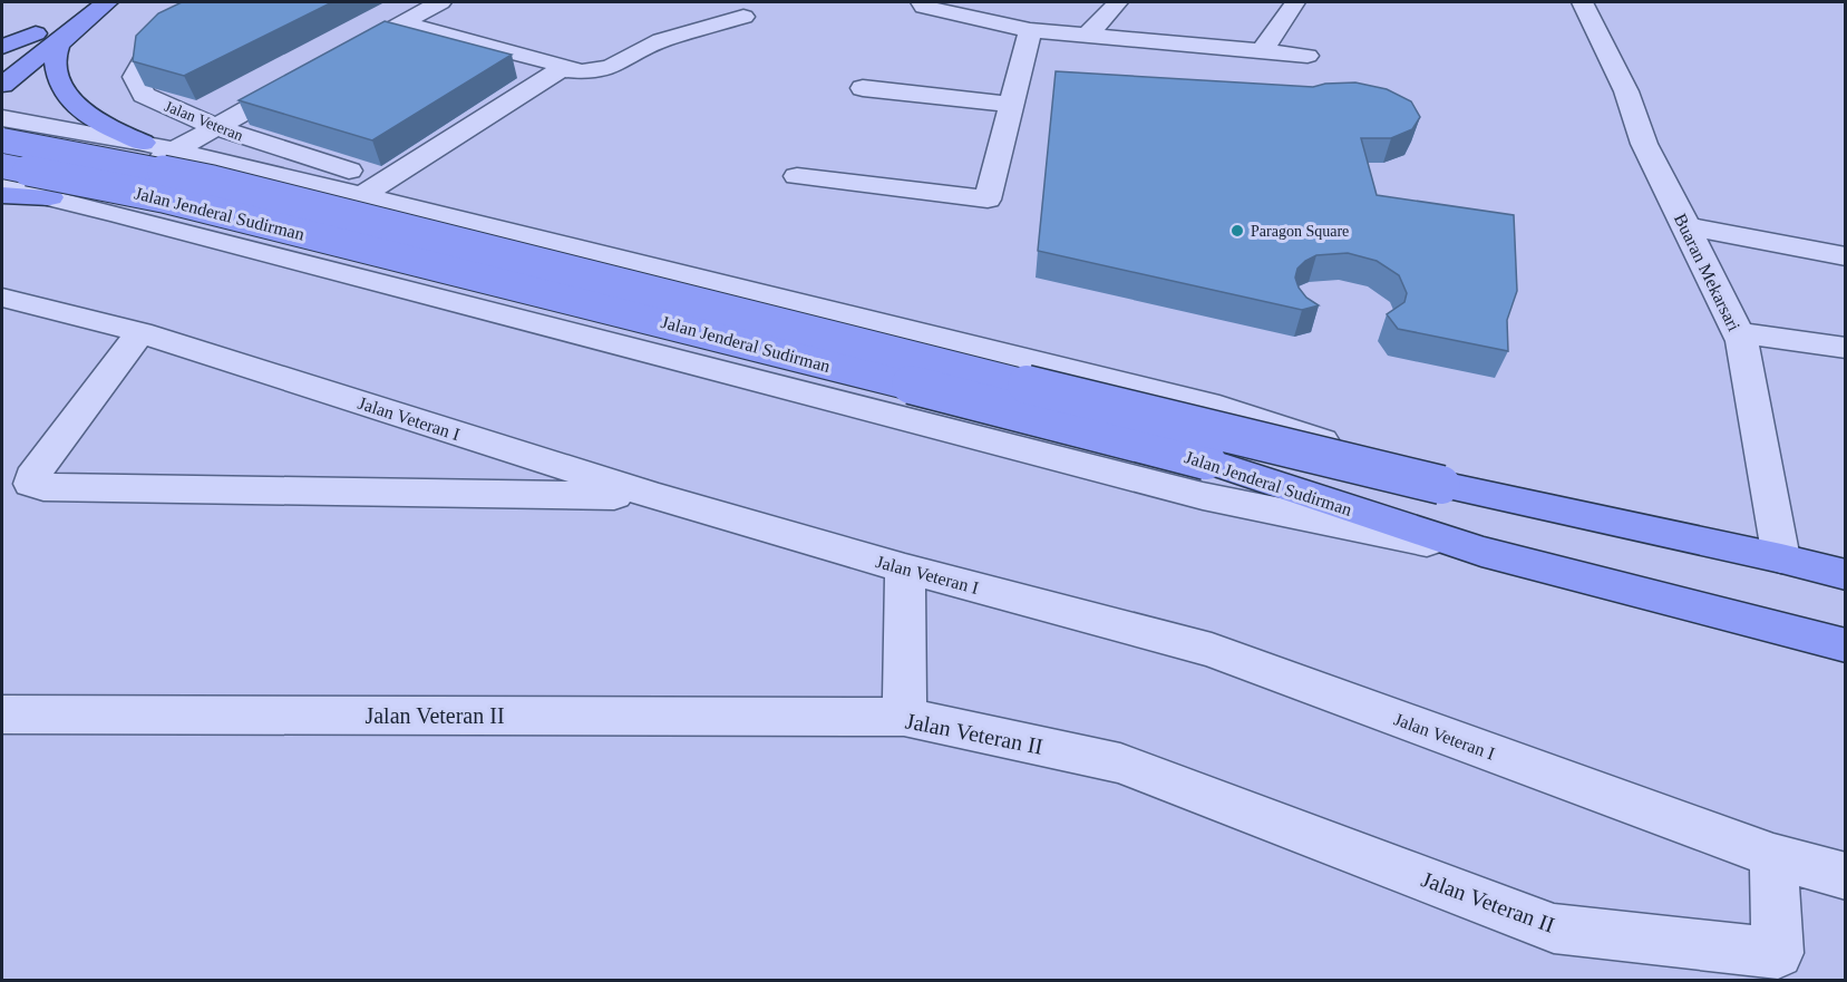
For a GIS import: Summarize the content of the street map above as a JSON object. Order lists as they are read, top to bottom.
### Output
{
  "streets": {
    "main road": ["Jalan Jenderal Sudirman"],
    "street": [
      "Jalan Veteran",
      "Buaran Mekarsari",
      "Jalan Veteran I",
      "Jalan Veteran II"
    ]
  },
  "crossings": [
    ["Jalan Veteran", "Jalan Jenderal Sudirman"],
    ["Jalan Jenderal Sudirman", "Buaran Mekarsari"],
    ["Jalan Veteran I", "Jalan Veteran II"]
  ],
  "places": ["Paragon Square"]
}
